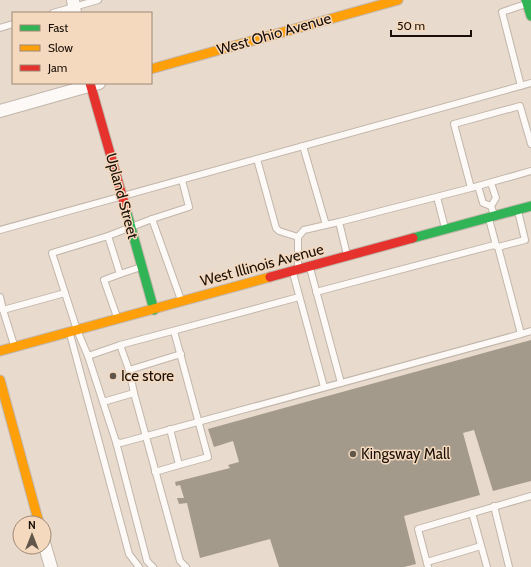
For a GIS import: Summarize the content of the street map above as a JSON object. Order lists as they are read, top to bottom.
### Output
{
  "streets": {
    "street": ["West Ohio Avenue", "Upland Street", "West Illinois Avenue"]
  },
  "crossings": [
    ["Upland Street", "West Illinois Avenue"]
  ],
  "places": ["Ice store", "Kingsway Mall"],
  "legend": ["Fast", "Slow", "Jam"],
  "scale_bar": "50 m",
  "north": "top"
}
